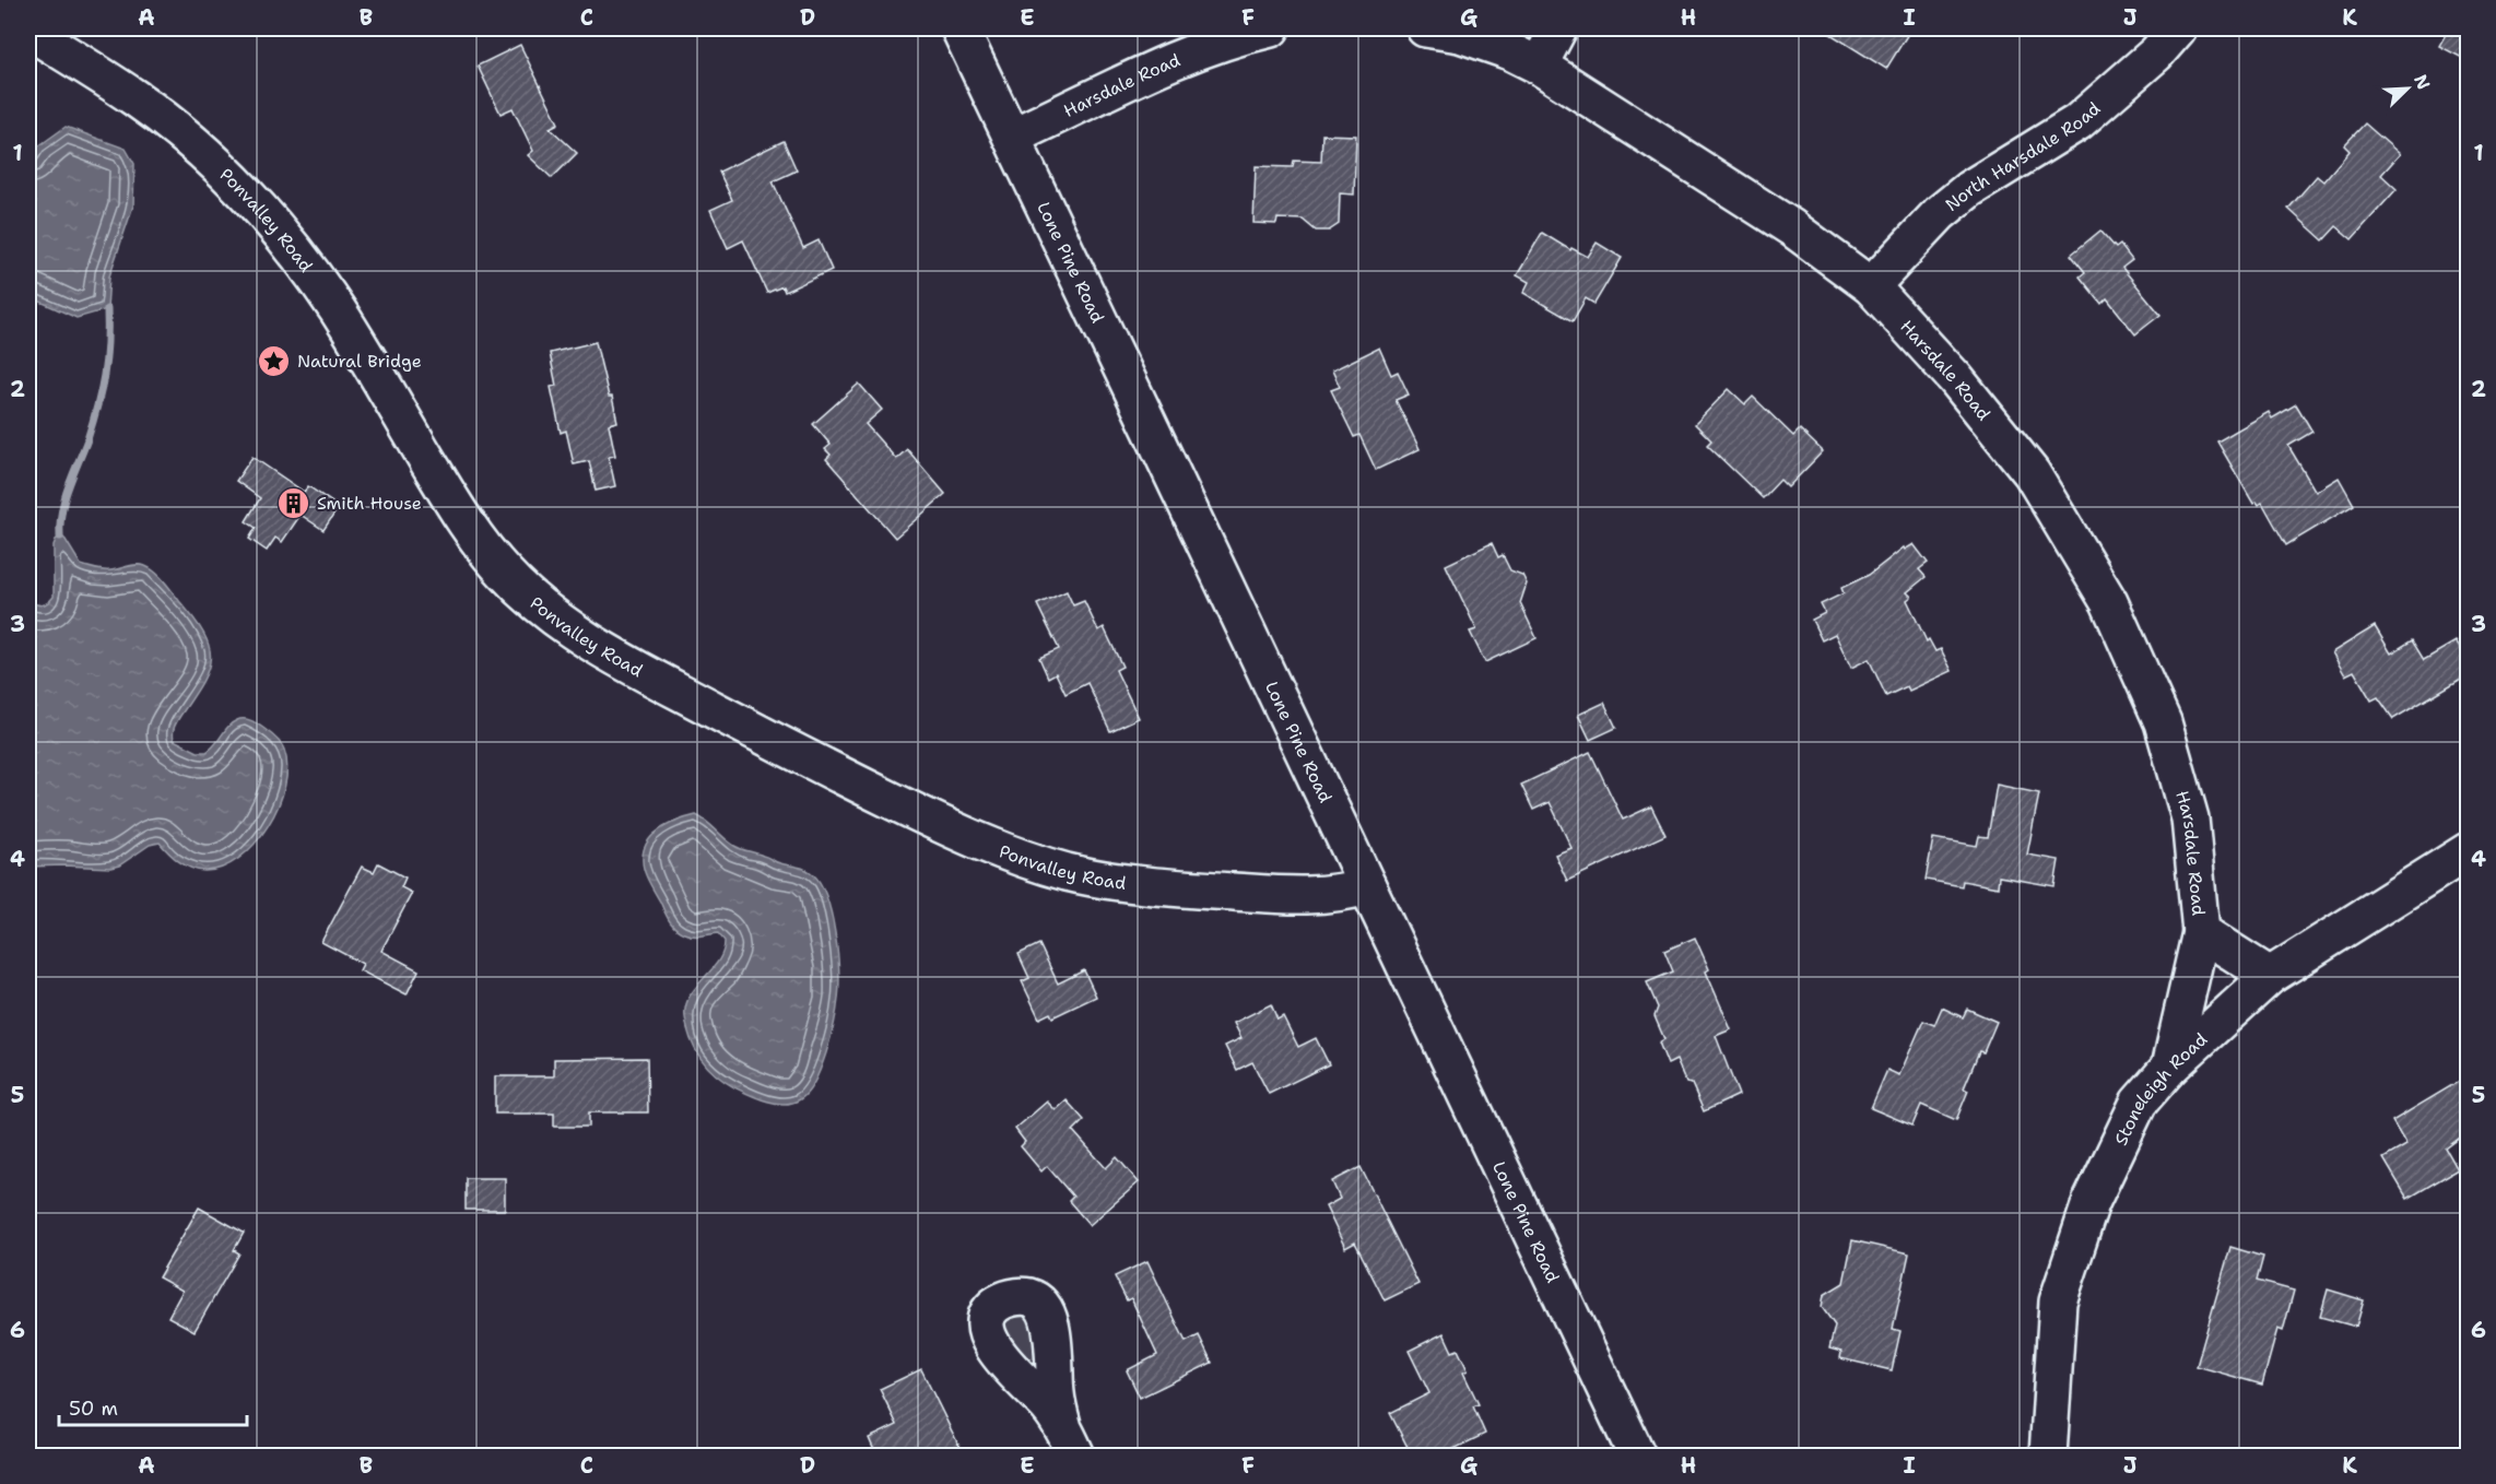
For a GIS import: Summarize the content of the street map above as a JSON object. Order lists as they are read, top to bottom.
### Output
{
  "streets": {
    "street": [
      "Harsdale Road",
      "North Harsdale Road",
      "Ponvalley Road",
      "Lone Pine Road",
      "Stoneleigh Road"
    ]
  },
  "crossings": [
    ["Harsdale Road", "North Harsdale Road"],
    ["Harsdale Road", "Lone Pine Road"],
    ["Harsdale Road", "Stoneleigh Road"],
    ["Ponvalley Road", "Lone Pine Road"]
  ],
  "places": {
    "place": ["Natural Bridge"],
    "building": ["Smith House"]
  },
  "scale_bar": "50 m",
  "north": "top right",
  "grid": {
    "columns": [
      "A",
      "B",
      "C",
      "D",
      "E",
      "F",
      "G",
      "H",
      "I",
      "J",
      "K"
    ],
    "rows": [
      "1",
      "2",
      "3",
      "4",
      "5",
      "6"
    ]
  }
}
